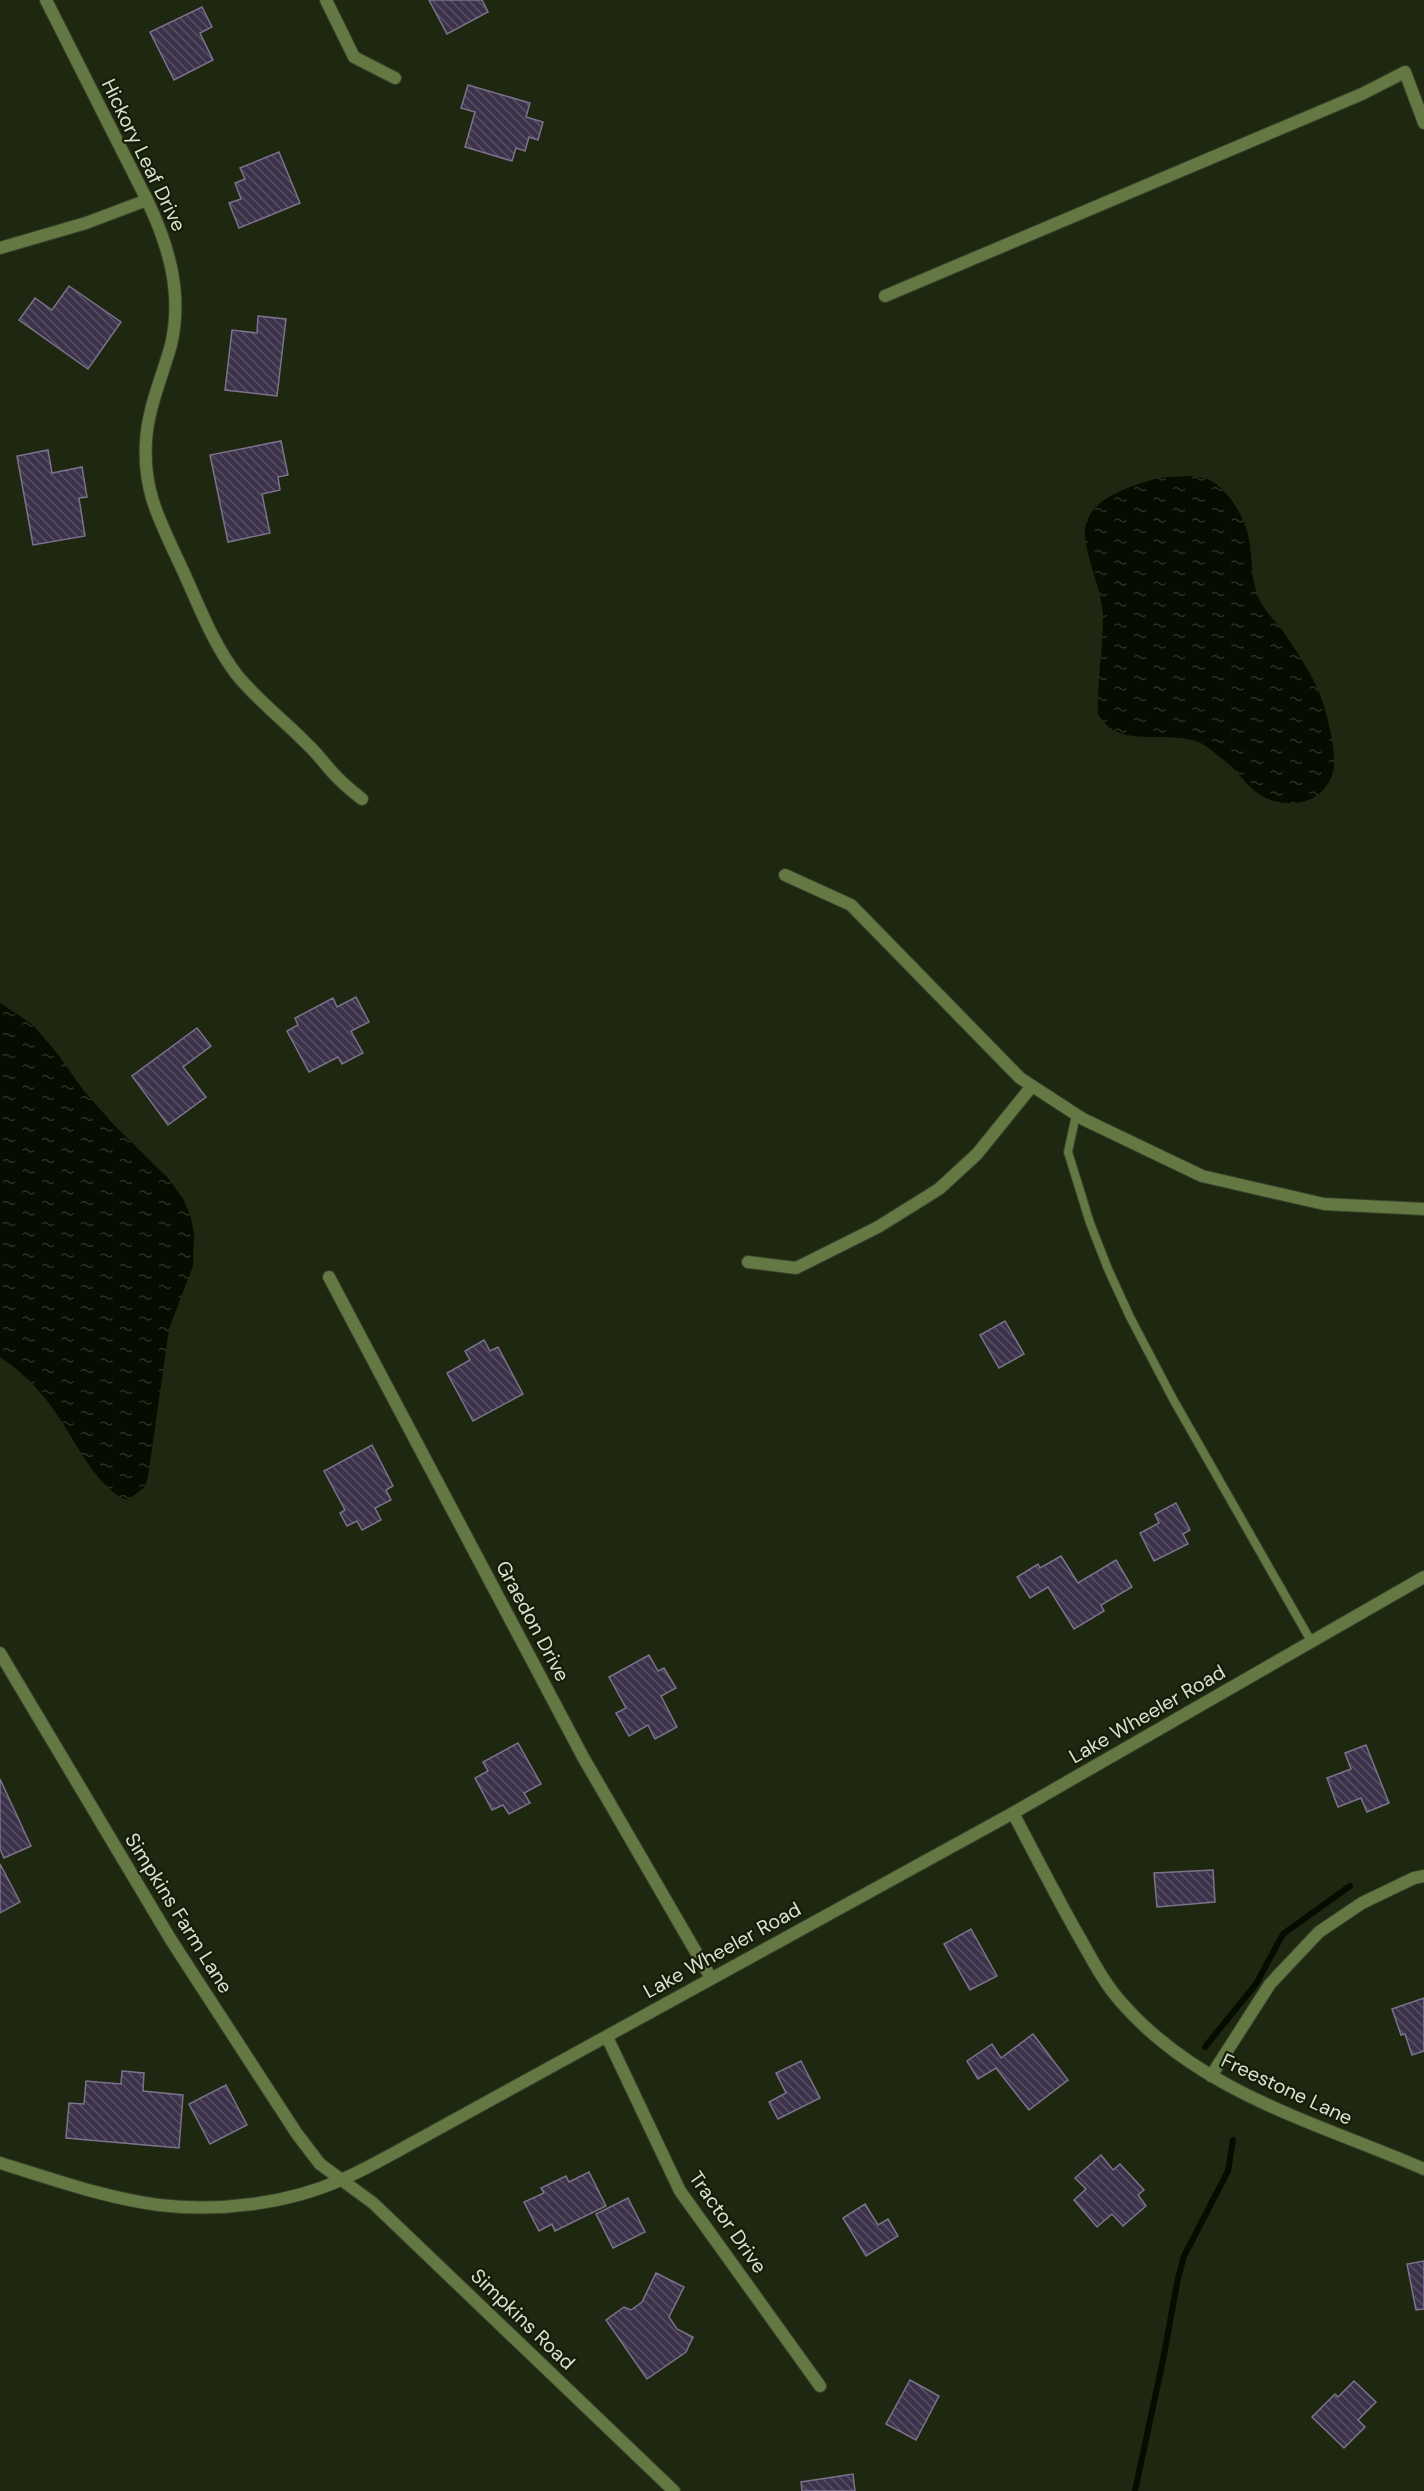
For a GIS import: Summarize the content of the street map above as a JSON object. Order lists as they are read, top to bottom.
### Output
{
  "streets": {
    "street": [
      "Hickory Leaf Drive",
      "Graedon Drive",
      "Lake Wheeler Road",
      "Simpkins Farm Lane",
      "Freestone Lane",
      "Tractor Drive",
      "Simpkins Road"
    ]
  },
  "crossings": [
    ["Graedon Drive", "Lake Wheeler Road"],
    ["Lake Wheeler Road", "Simpkins Farm Lane"],
    ["Lake Wheeler Road", "Freestone Lane"],
    ["Lake Wheeler Road", "Tractor Drive"],
    ["Lake Wheeler Road", "Simpkins Road"],
    ["Simpkins Farm Lane", "Simpkins Road"]
  ]
}
